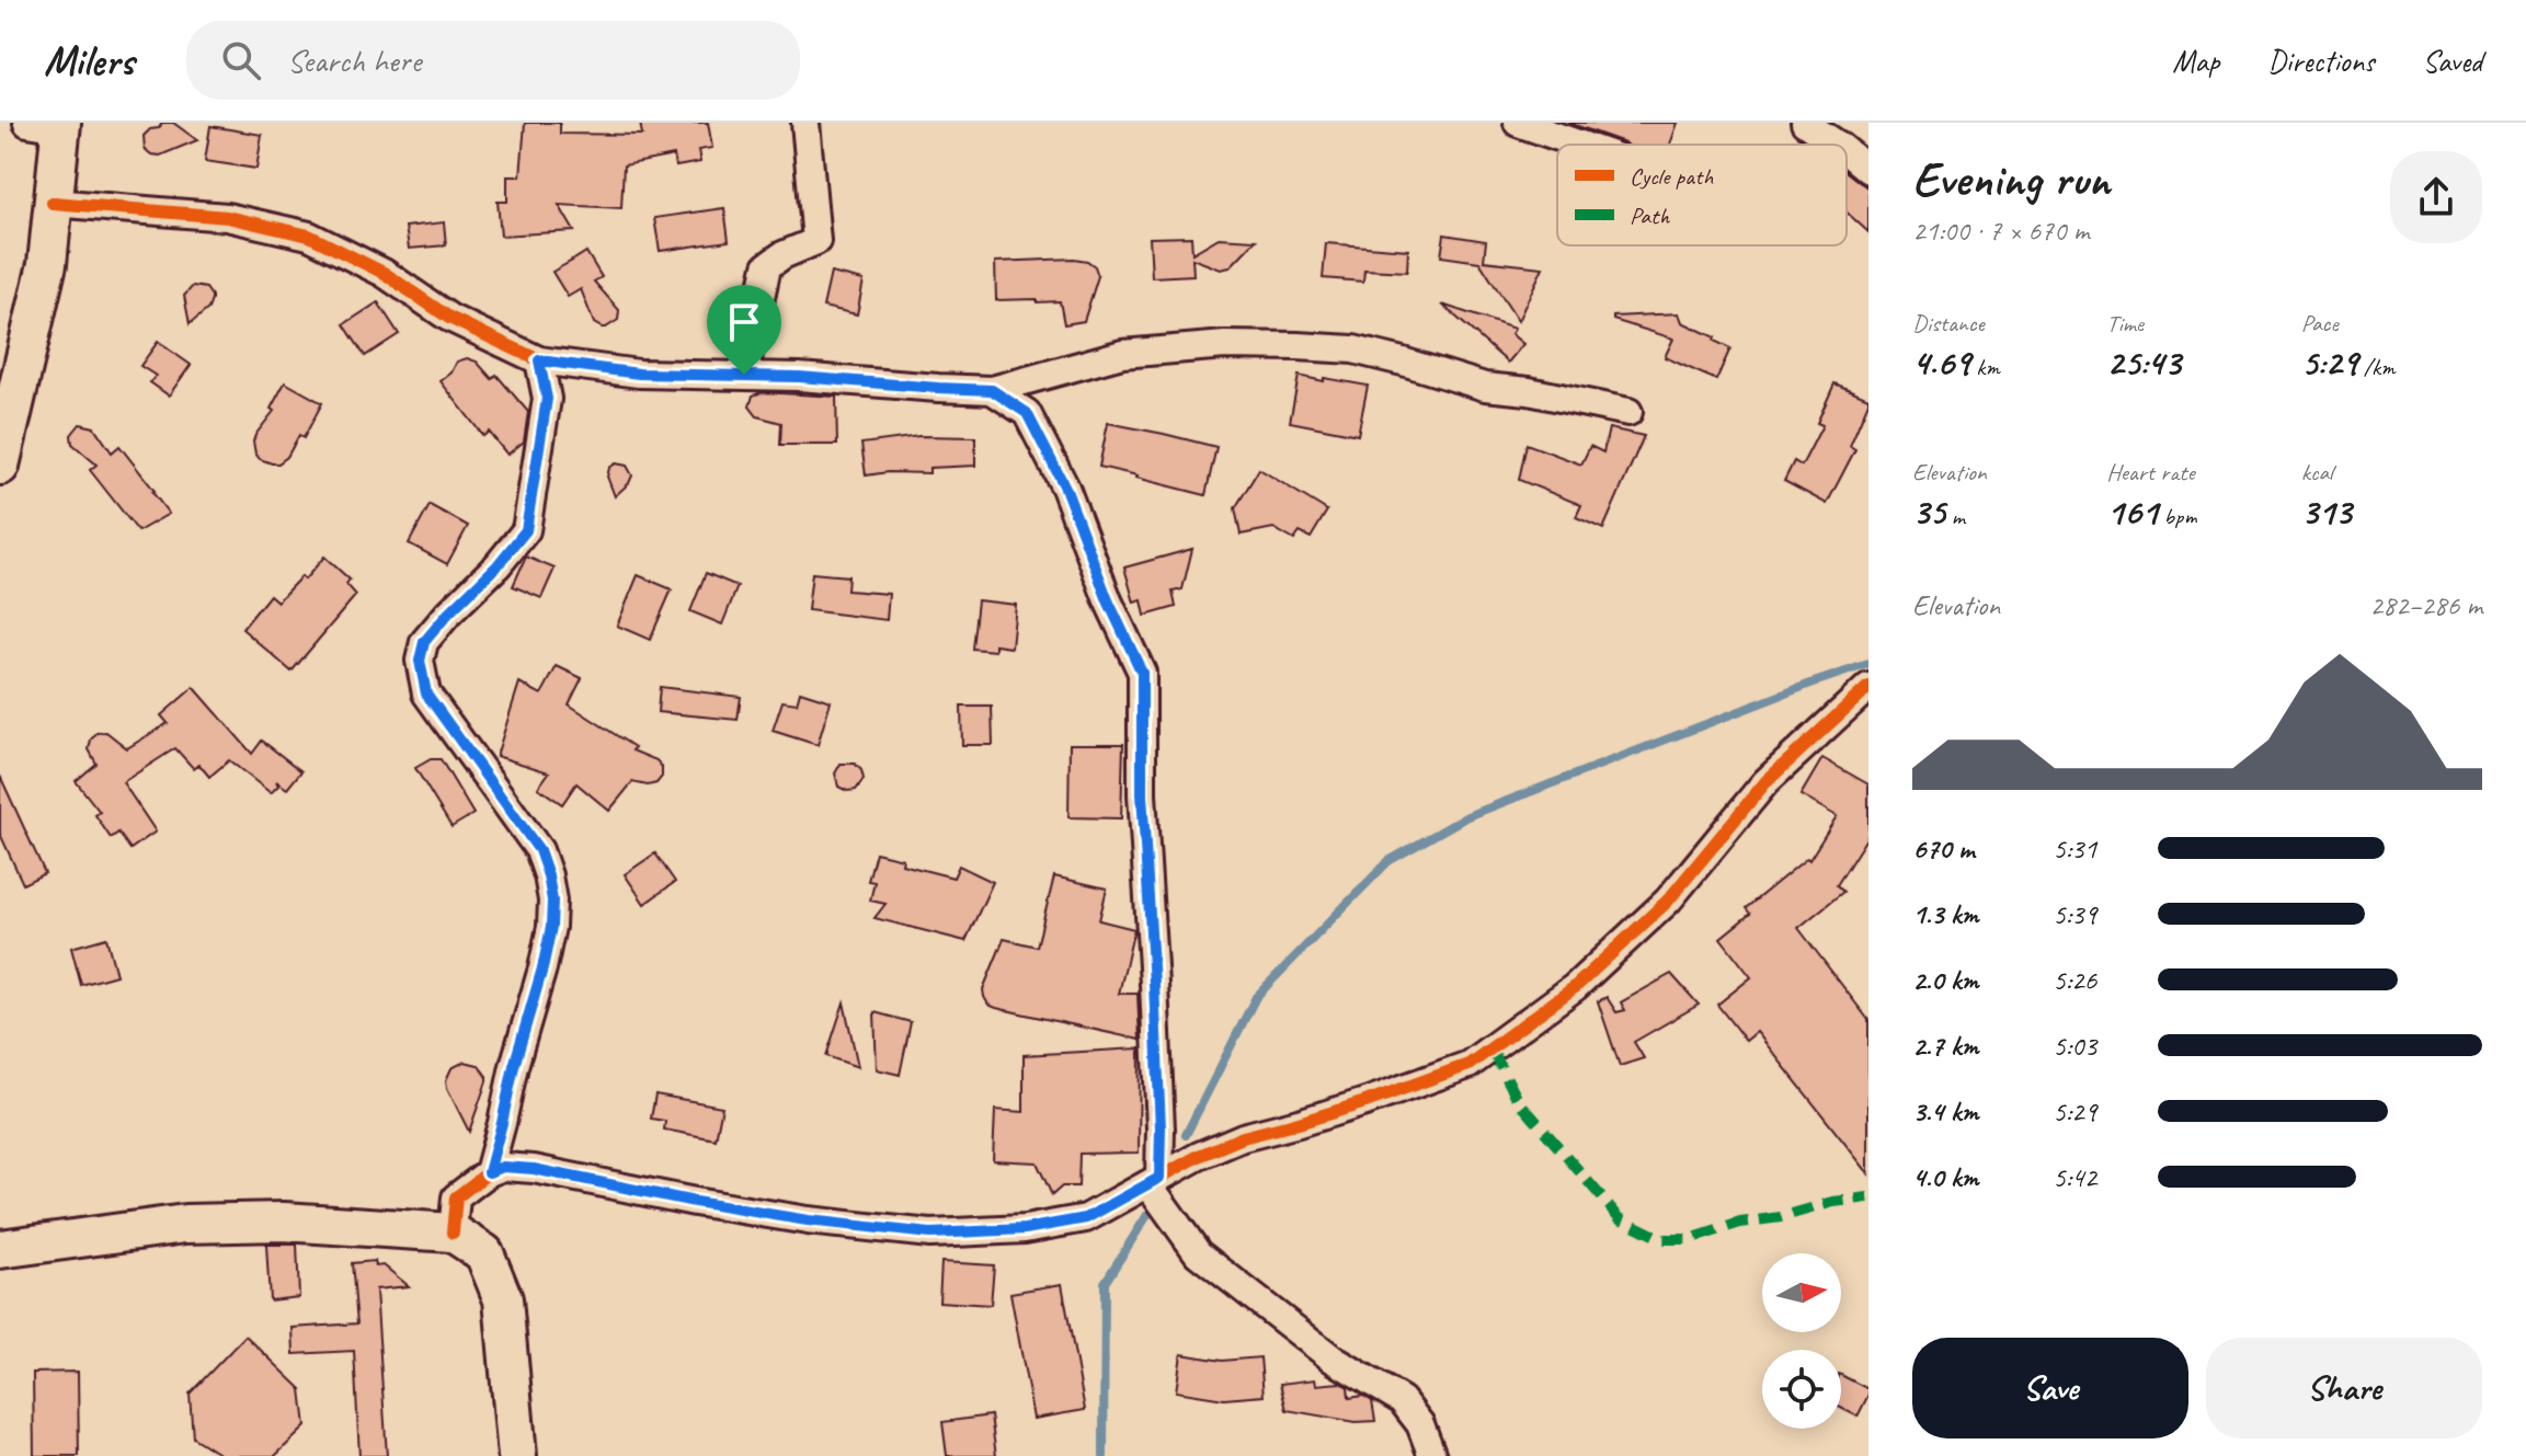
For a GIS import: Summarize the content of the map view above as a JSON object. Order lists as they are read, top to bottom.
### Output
{
  "legend": ["Cycle path", "Path"],
  "north": "right",
  "page": {
    "header": "Milers",
    "search": "Search here",
    "nav": ["Map", "Directions", "Saved"],
    "heading": ["Evening run", "21:00 · 7 × 670 m"],
    "stats": [
      ["Distance", "4.69 km"],
      ["Time", "25:43"],
      ["Pace", "5:29 /km"],
      ["Elevation", "35 m"],
      ["Heart rate", "161 bpm"],
      ["kcal", "313"]
    ],
    "chart": ["Elevation", "282–286 m"],
    "list": [
      {
        "name": "670 m",
        "note": "5:31"
      },
      {
        "name": "1.3 km",
        "note": "5:39"
      },
      {
        "name": "2.0 km",
        "note": "5:26"
      },
      {
        "name": "2.7 km",
        "note": "5:03"
      },
      {
        "name": "3.4 km",
        "note": "5:29"
      },
      {
        "name": "4.0 km",
        "note": "5:42"
      }
    ],
    "buttons": ["Save", "Share"]
  }
}
